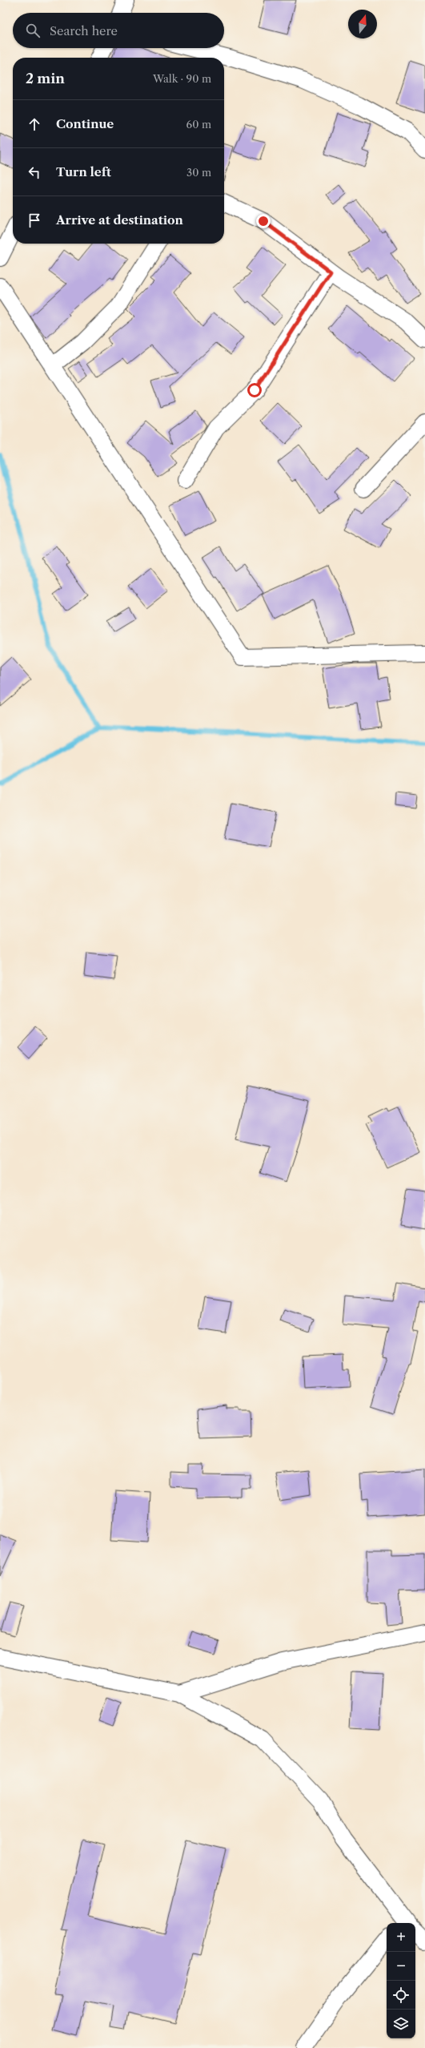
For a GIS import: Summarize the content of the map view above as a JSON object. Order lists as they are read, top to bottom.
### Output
{
  "north": "top",
  "page": {
    "search": "Search here",
    "heading": ["2 min", "Walk · 90 m"],
    "list": [
      ["Continue", "60 m"],
      ["Turn left", "30 m"],
      "Arrive at destination"
    ],
    "map_buttons": ["+", "−"]
  }
}
